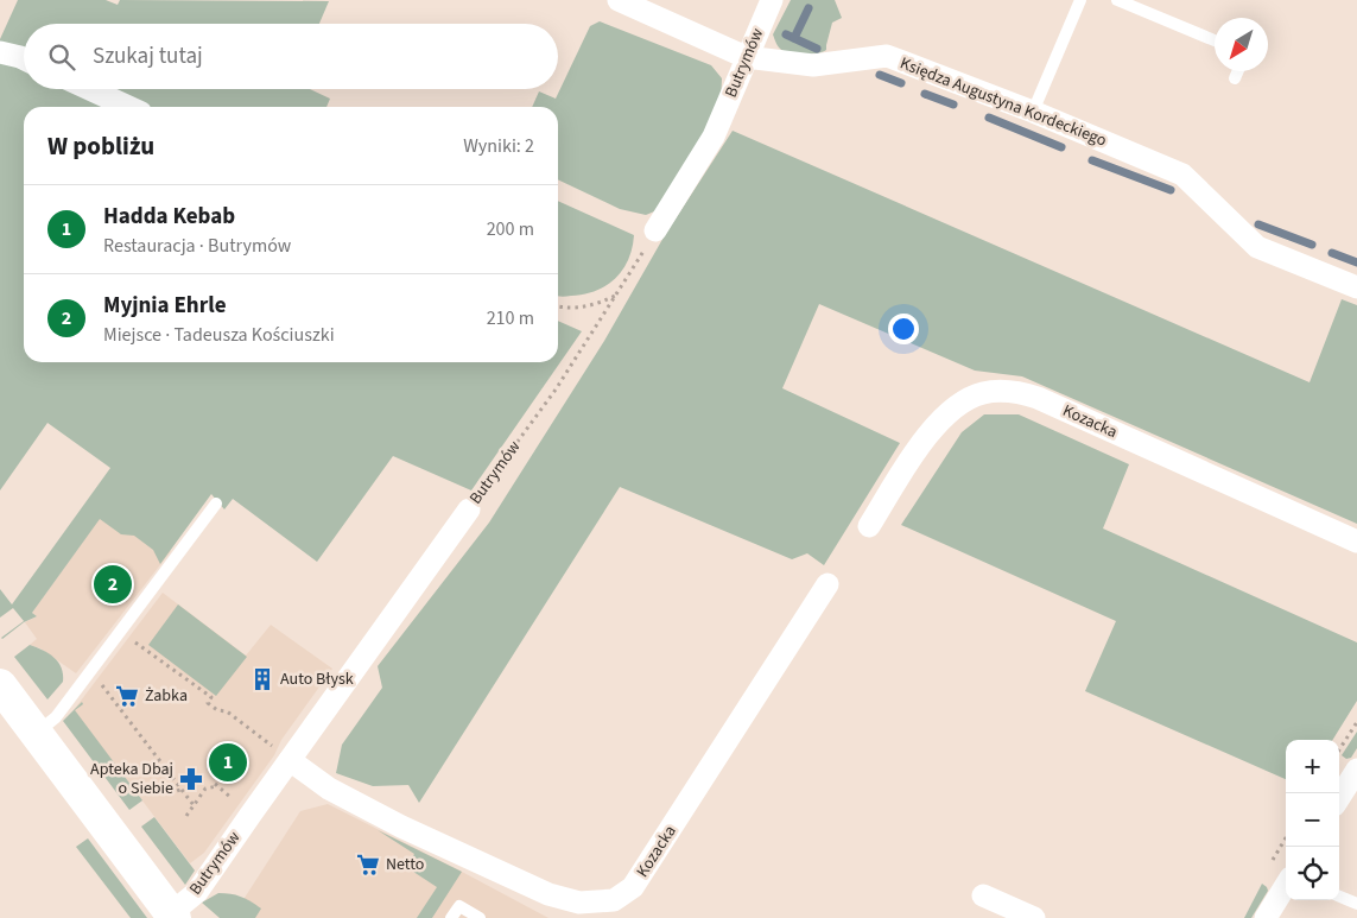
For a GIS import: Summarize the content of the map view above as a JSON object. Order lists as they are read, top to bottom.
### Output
{
  "streets": {
    "street": ["Butrymów", "Księdza Augustyna Kordeckiego", "Kozacka"]
  },
  "crossings": [
    ["Butrymów", "Księdza Augustyna Kordeckiego"],
    ["Butrymów", "Kozacka"]
  ],
  "places": {
    "building": ["Auto Błysk"],
    "supermarket": ["Żabka", "Netto"],
    "pharmacy": ["Apteka Dbaj o Siebie"]
  },
  "north": "bottom left",
  "page": {
    "search": "Szukaj tutaj",
    "heading": ["W pobliżu", "Wyniki: 2"],
    "list": [
      {
        "mark": "1",
        "name": "Hadda Kebab",
        "note": "Restauracja · Butrymów",
        "value": "200 m"
      },
      {
        "mark": "2",
        "name": "Myjnia Ehrle",
        "note": "Miejsce · Tadeusza Kościuszki",
        "value": "210 m"
      }
    ],
    "pins": ["2", "1"],
    "map_buttons": ["+", "−"]
  }
}
